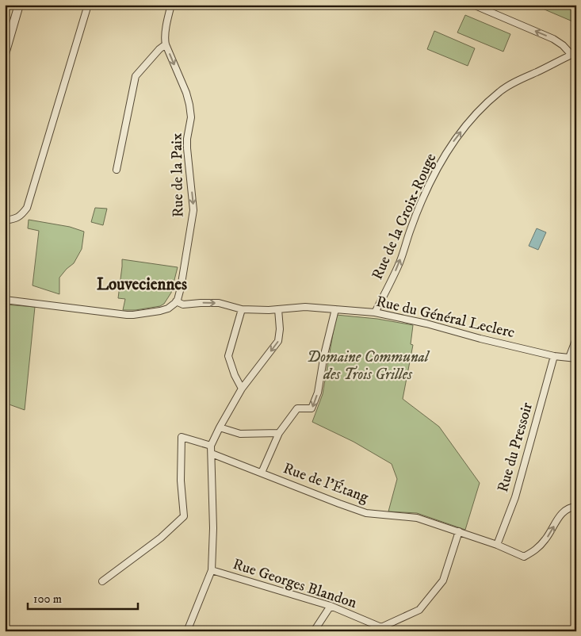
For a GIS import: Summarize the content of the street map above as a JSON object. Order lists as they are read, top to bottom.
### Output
{
  "streets": {
    "street": [
      "Rue de la Paix",
      "Rue de la Croix-Rouge",
      "Rue du Général Leclerc",
      "Rue du Pressoir",
      "Rue de l'Étang",
      "Rue Georges Blandon"
    ]
  },
  "crossings": [
    ["Rue de la Paix", "Rue du Général Leclerc"],
    ["Rue de la Croix-Rouge", "Rue du Général Leclerc"],
    ["Rue du Général Leclerc", "Rue du Pressoir"],
    ["Rue du Pressoir", "Rue de l'Étang"],
    ["Rue de l'Étang", "Rue Georges Blandon"]
  ],
  "one_way": ["Rue de la Paix", "Rue de la Croix-Rouge"],
  "districts": ["Louveciennes"],
  "parks": ["Domaine Communal des Trois Grilles"],
  "scale_bar": "100 m"
}
